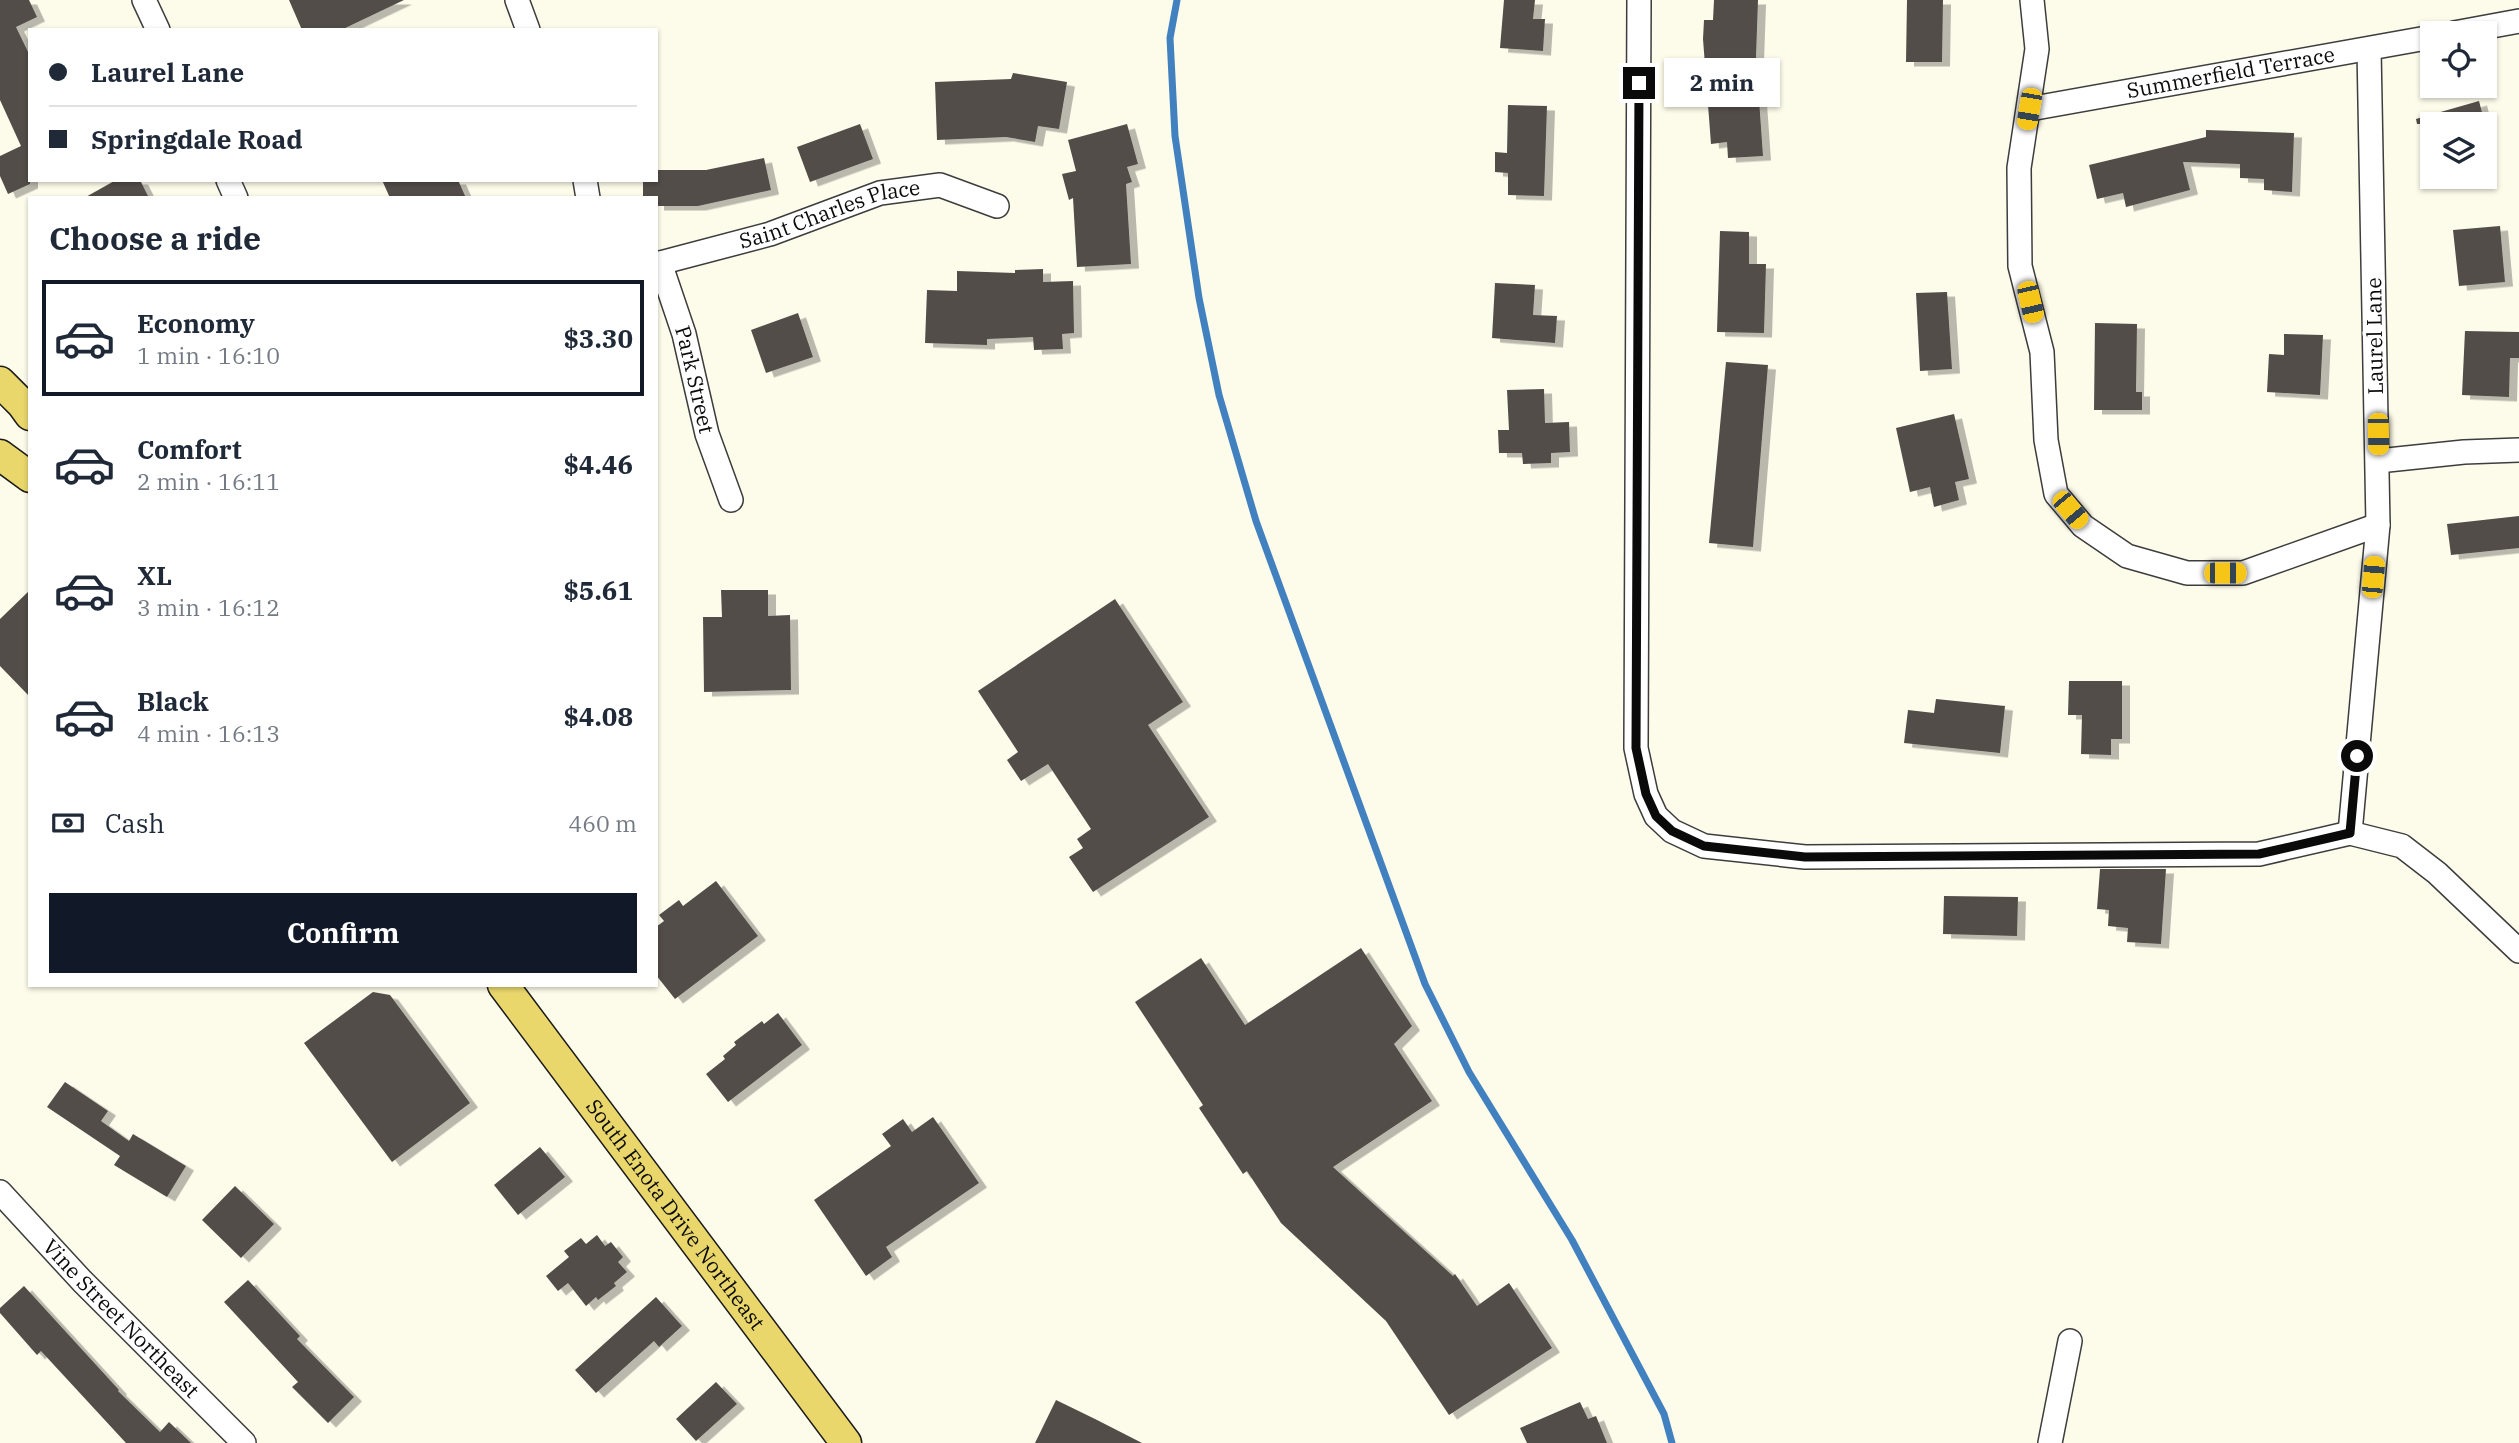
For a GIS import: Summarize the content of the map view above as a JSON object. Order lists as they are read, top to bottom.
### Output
{
  "streets": {
    "main road": ["South Enota Drive Northeast"],
    "street": [
      "Summerfield Terrace",
      "Saint Charles Place",
      "Laurel Lane",
      "Park Street",
      "Vine Street Northeast"
    ]
  },
  "crossings": [
    ["Summerfield Terrace", "Laurel Lane"],
    ["Saint Charles Place", "Park Street"]
  ],
  "page": {
    "banner": ["Laurel Lane", "Springdale Road"],
    "bubble": "2 min",
    "heading": "Choose a ride",
    "list": [
      {
        "name": "Economy",
        "note": "1 min · 16:10",
        "value": "$3.30"
      },
      {
        "name": "Comfort",
        "note": "2 min · 16:11",
        "value": "$4.46"
      },
      {
        "name": "XL",
        "note": "3 min · 16:12",
        "value": "$5.61"
      },
      {
        "name": "Black",
        "note": "4 min · 16:13",
        "value": "$4.08"
      }
    ],
    "pay": ["Cash", "460 m"],
    "buttons": "Confirm"
  }
}
